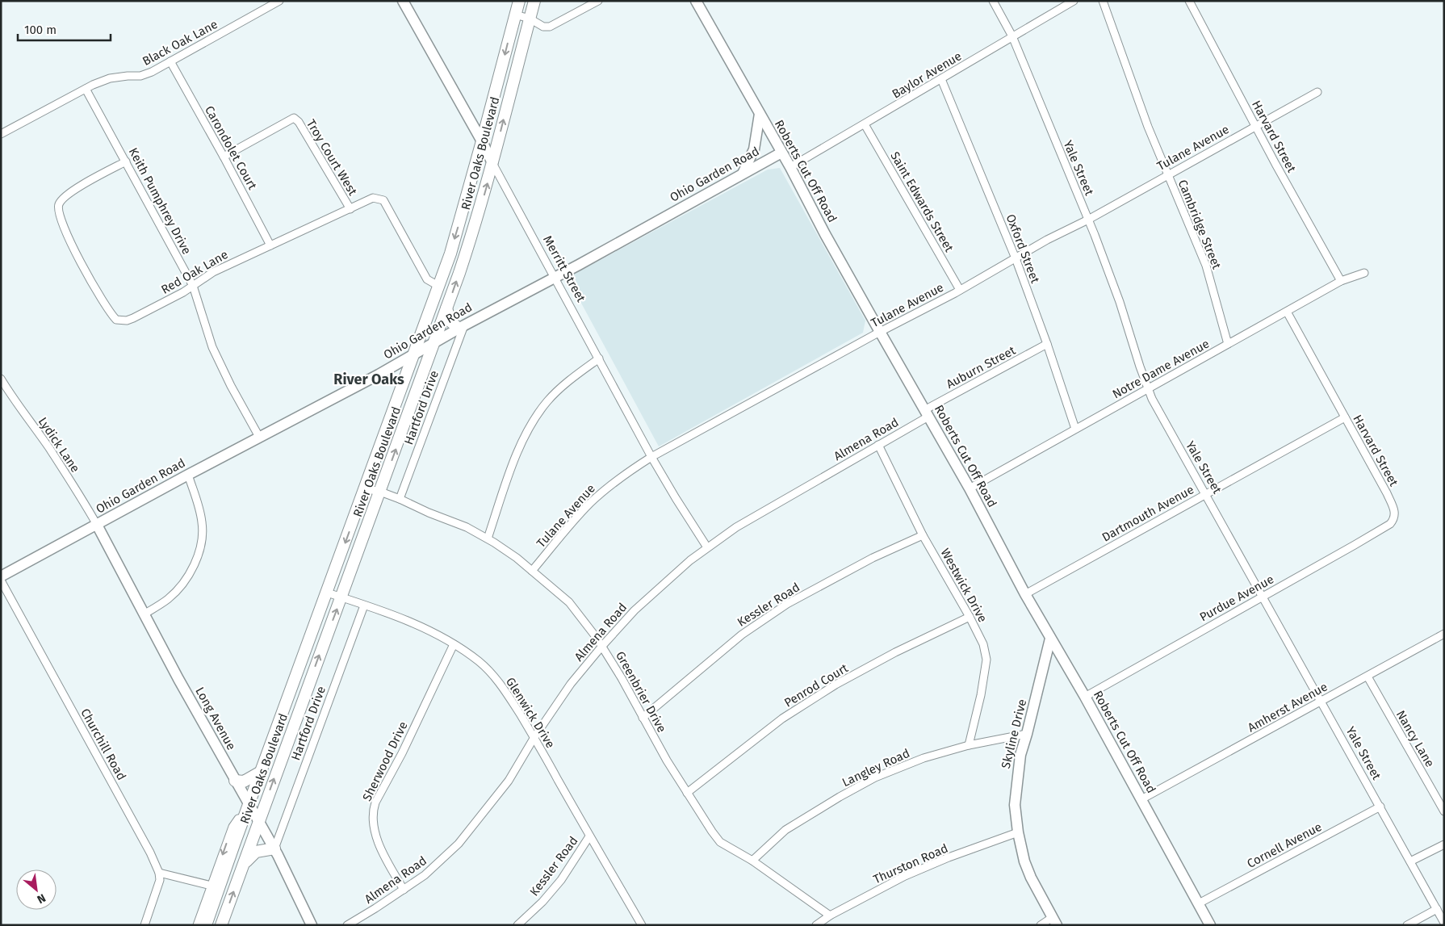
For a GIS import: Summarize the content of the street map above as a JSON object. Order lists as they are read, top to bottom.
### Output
{
  "streets": {
    "main road": ["River Oaks Boulevard"],
    "street": [
      "Black Oak Lane",
      "Baylor Avenue",
      "Harvard Street",
      "Carondolet Court",
      "Tulane Avenue",
      "Troy Court West",
      "Yale Street",
      "Roberts Cut Off Road",
      "Ohio Garden Road",
      "Keith Pumphrey Drive",
      "Saint Edwards Street",
      "Cambridge Street",
      "Oxford Street",
      "Merritt Street",
      "Red Oak Lane",
      "Auburn Street",
      "Notre Dame Avenue",
      "Hartford Drive",
      "Almena Road",
      "Lydick Lane",
      "Dartmouth Avenue",
      "Westwick Drive",
      "Purdue Avenue",
      "Kessler Road",
      "Penrod Court",
      "Greenbrier Drive",
      "Amherst Avenue",
      "Glenwick Drive",
      "Long Avenue",
      "Skyline Drive",
      "Nancy Lane",
      "Churchill Road",
      "Sherwood Drive",
      "Langley Road",
      "Cornell Avenue",
      "Thurston Road"
    ]
  },
  "crossings": [
    ["Black Oak Lane", "Carondolet Court"],
    ["Black Oak Lane", "Keith Pumphrey Drive"],
    ["Baylor Avenue", "Yale Street"],
    ["Baylor Avenue", "Roberts Cut Off Road"],
    ["Baylor Avenue", "Saint Edwards Street"],
    ["Baylor Avenue", "Oxford Street"],
    ["Harvard Street", "Tulane Avenue"],
    ["Harvard Street", "Notre Dame Avenue"],
    ["Harvard Street", "Dartmouth Avenue"],
    ["Harvard Street", "Purdue Avenue"],
    ["Carondolet Court", "Troy Court West"],
    ["Carondolet Court", "Red Oak Lane"],
    ["Tulane Avenue", "Yale Street"],
    ["Tulane Avenue", "Roberts Cut Off Road"],
    ["Tulane Avenue", "Saint Edwards Street"],
    ["Tulane Avenue", "Cambridge Street"],
    ["Tulane Avenue", "Oxford Street"],
    ["Tulane Avenue", "Merritt Street"],
    ["Tulane Avenue", "Greenbrier Drive"],
    ["River Oaks Boulevard", "Ohio Garden Road"],
    ["River Oaks Boulevard", "Merritt Street"],
    ["River Oaks Boulevard", "Red Oak Lane"],
    ["River Oaks Boulevard", "Greenbrier Drive"],
    ["River Oaks Boulevard", "Glenwick Drive"],
    ["River Oaks Boulevard", "Long Avenue"],
    ["Troy Court West", "Red Oak Lane"],
    ["Yale Street", "Notre Dame Avenue"],
    ["Yale Street", "Dartmouth Avenue"],
    ["Yale Street", "Purdue Avenue"],
    ["Yale Street", "Amherst Avenue"],
    ["Yale Street", "Cornell Avenue"],
    ["Roberts Cut Off Road", "Ohio Garden Road"],
    ["Roberts Cut Off Road", "Auburn Street"],
    ["Roberts Cut Off Road", "Notre Dame Avenue"],
    ["Roberts Cut Off Road", "Almena Road"],
    ["Roberts Cut Off Road", "Dartmouth Avenue"],
    ["Roberts Cut Off Road", "Purdue Avenue"],
    ["Roberts Cut Off Road", "Amherst Avenue"],
    ["Roberts Cut Off Road", "Skyline Drive"],
    ["Roberts Cut Off Road", "Cornell Avenue"],
    ["Ohio Garden Road", "Keith Pumphrey Drive"],
    ["Ohio Garden Road", "Merritt Street"],
    ["Ohio Garden Road", "Hartford Drive"],
    ["Ohio Garden Road", "Lydick Lane"],
    ["Ohio Garden Road", "Long Avenue"],
    ["Keith Pumphrey Drive", "Red Oak Lane"],
    ["Cambridge Street", "Notre Dame Avenue"],
    ["Oxford Street", "Auburn Street"],
    ["Oxford Street", "Notre Dame Avenue"],
    ["Merritt Street", "Almena Road"],
    ["Auburn Street", "Almena Road"],
    ["Hartford Drive", "Greenbrier Drive"],
    ["Hartford Drive", "Glenwick Drive"],
    ["Hartford Drive", "Long Avenue"],
    ["Almena Road", "Westwick Drive"],
    ["Almena Road", "Greenbrier Drive"],
    ["Almena Road", "Glenwick Drive"],
    ["Almena Road", "Sherwood Drive"],
    ["Lydick Lane", "Long Avenue"],
    ["Westwick Drive", "Kessler Road"],
    ["Westwick Drive", "Penrod Court"],
    ["Westwick Drive", "Langley Road"],
    ["Kessler Road", "Greenbrier Drive"],
    ["Kessler Road", "Glenwick Drive"],
    ["Penrod Court", "Greenbrier Drive"],
    ["Greenbrier Drive", "Langley Road"],
    ["Greenbrier Drive", "Thurston Road"],
    ["Amherst Avenue", "Nancy Lane"],
    ["Glenwick Drive", "Sherwood Drive"],
    ["Skyline Drive", "Langley Road"],
    ["Skyline Drive", "Thurston Road"]
  ],
  "districts": ["River Oaks"],
  "scale_bar": "100 m",
  "north": "bottom right"
}
